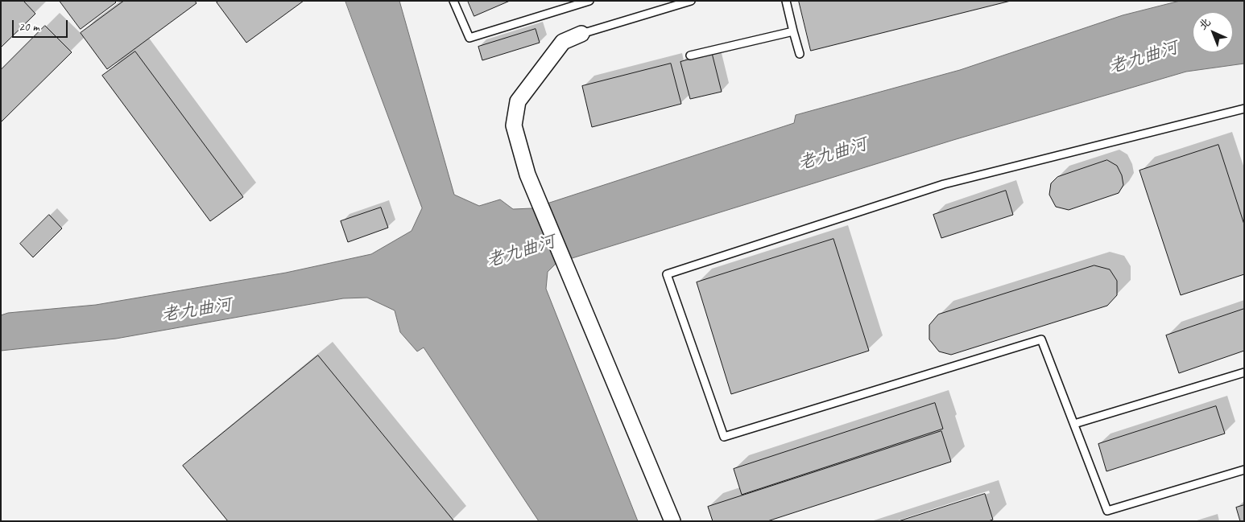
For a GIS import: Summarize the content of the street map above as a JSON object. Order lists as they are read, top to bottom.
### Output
{
  "water": ["老九曲河"],
  "scale_bar": "20 m",
  "north": "top left"
}
